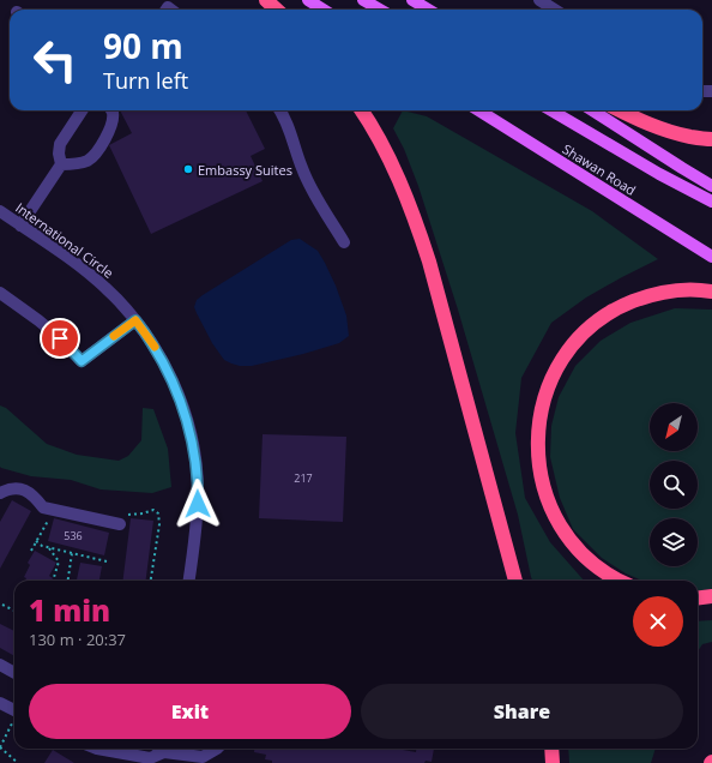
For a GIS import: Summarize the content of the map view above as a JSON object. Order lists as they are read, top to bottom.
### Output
{
  "streets": {
    "main road": ["Shawan Road"],
    "street": ["International Circle"]
  },
  "places": ["Embassy Suites"],
  "house_numbers": ["217", "536"],
  "north": "bottom left",
  "page": {
    "turn": ["90 m", "Turn left"],
    "heading": ["1 min", "130 m · 20:37"],
    "buttons": ["Exit", "Share"]
  }
}
